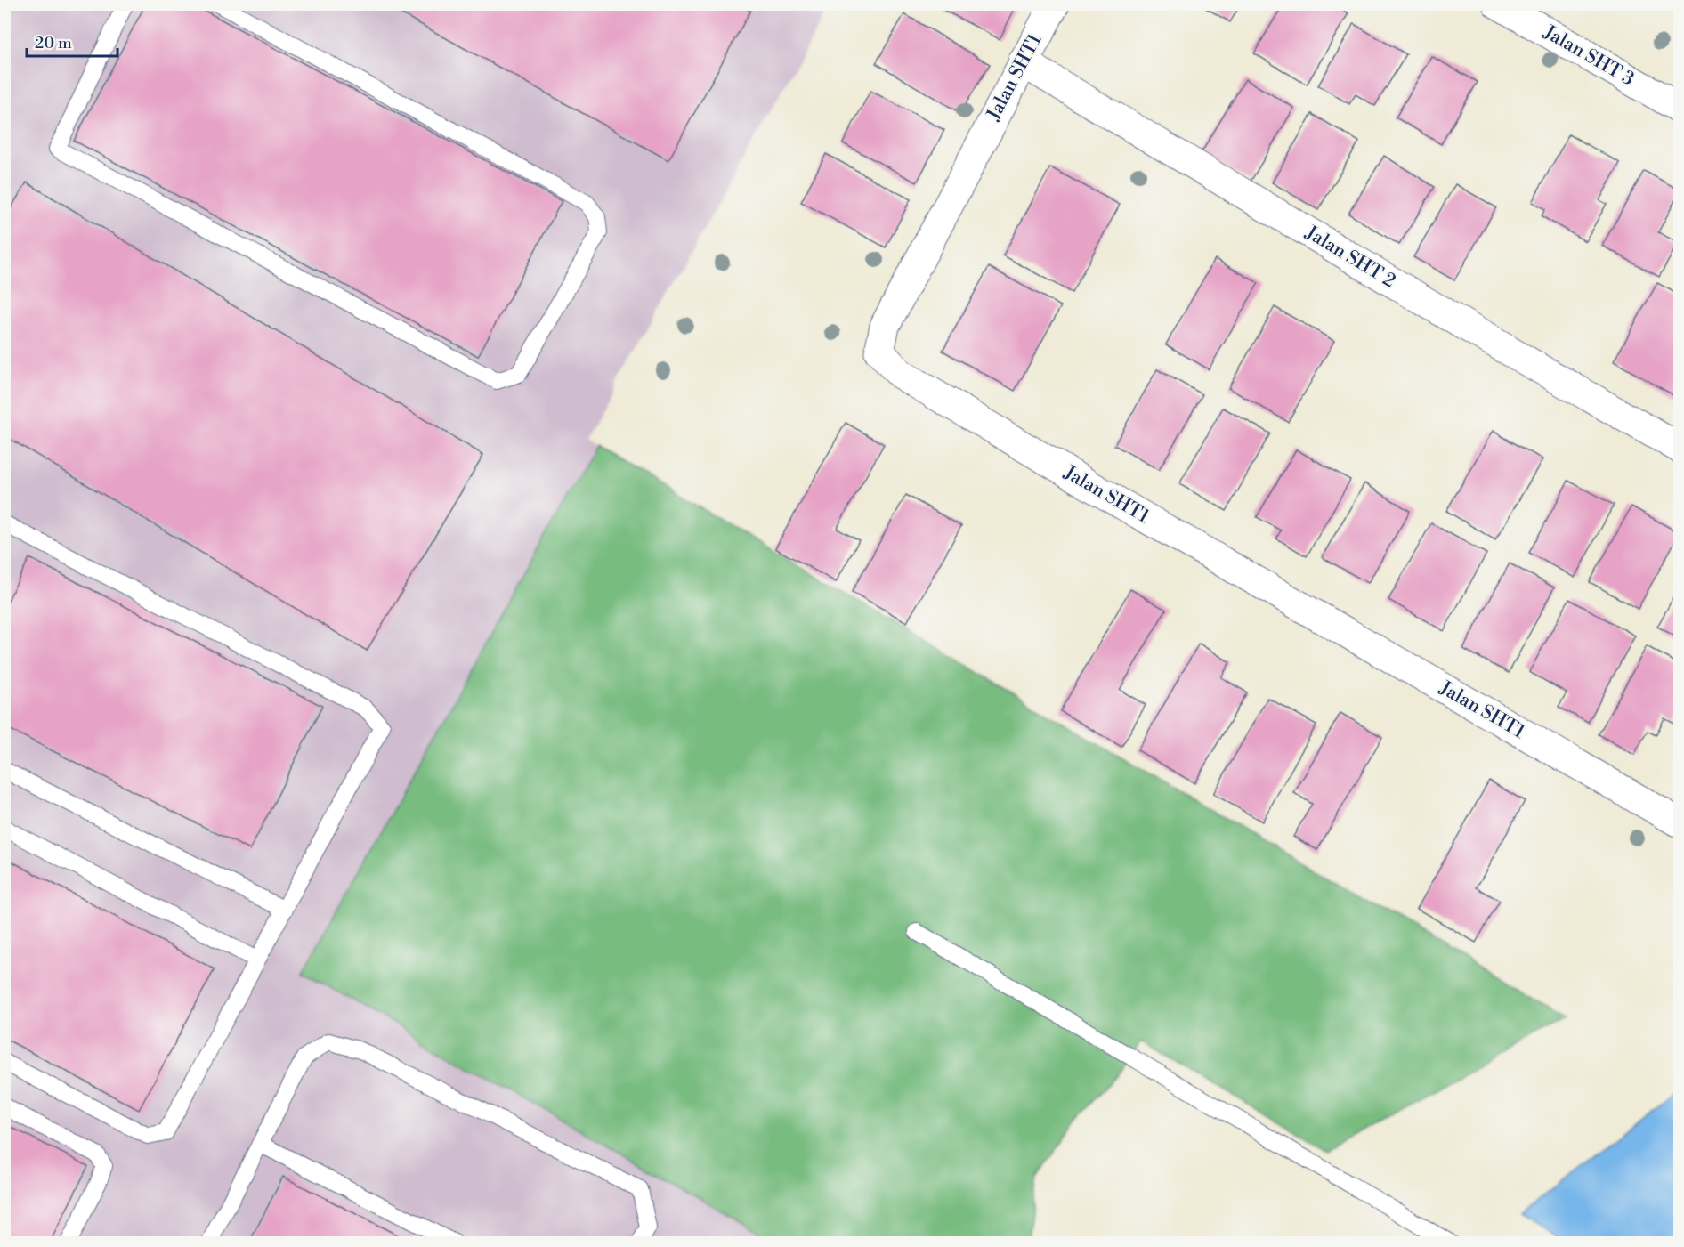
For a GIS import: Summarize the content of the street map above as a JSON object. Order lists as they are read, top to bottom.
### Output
{
  "streets": {
    "street": ["Jalan SHT 3", "Jalan SHT1", "Jalan SHT 2"]
  },
  "crossings": [
    ["Jalan SHT1", "Jalan SHT 2"]
  ],
  "scale_bar": "20 m"
}
